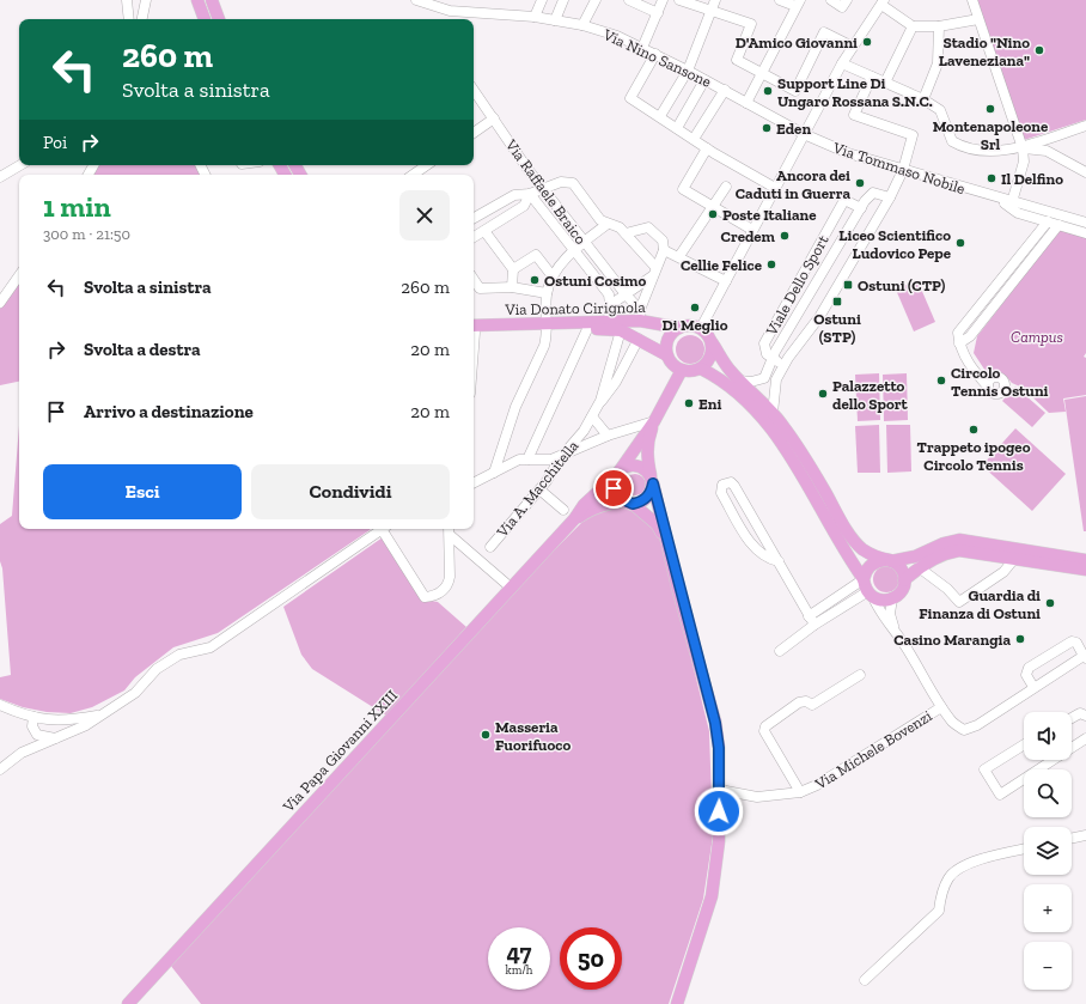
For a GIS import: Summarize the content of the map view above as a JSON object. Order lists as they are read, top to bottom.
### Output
{
  "streets": {
    "main road": ["Via Donato Cirignola", "Via Papa Giovanni XXIII"],
    "street": [
      "Via Nino Sansone",
      "Via Tommaso Nobile",
      "Via Raffaele Braico",
      "Viale Dello Sport",
      "Via A. Macchitella",
      "Via Michele Bovenzi"
    ]
  },
  "crossings": [
    ["Via Nino Sansone", "Via Tommaso Nobile"],
    ["Via Tommaso Nobile", "Viale Dello Sport"],
    ["Via Raffaele Braico", "Via Donato Cirignola"],
    ["Via Donato Cirignola", "Via Papa Giovanni XXIII"],
    ["Via Michele Bovenzi", "Via Papa Giovanni XXIII"]
  ],
  "parks": ["Campus"],
  "places": {
    "other": [
      "D'Amico Giovanni",
      "Stadio \"Nino Laveneziana\"",
      "Support Line Di Ungaro Rossana S.N.C.",
      "Montenapoleone Srl",
      "Eden",
      "Il Delfino",
      "Ancora dei Caduti in Guerra",
      "Poste Italiane",
      "Credem",
      "Liceo Scientifico Ludovico Pepe",
      "Cellie Felice",
      "Ostuni Cosimo",
      "Di Meglio",
      "Circolo Tennis Ostuni",
      "Palazzetto dello Sport",
      "Eni",
      "Trappeto ipogeo Circolo Tennis",
      "Guardia di Finanza di Ostuni",
      "Casino Marangia",
      "Masseria Fuorifuoco"
    ],
    "transit": ["Ostuni (CTP)", "Ostuni (STP)"]
  },
  "page": {
    "turn": ["260 m", "Svolta a sinistra"],
    "then": "Poi",
    "heading": ["1 min", "300 m · 21:50"],
    "list": [
      {
        "name": "Svolta a sinistra",
        "value": "260 m"
      },
      {
        "name": "Svolta a destra",
        "value": "20 m"
      },
      {
        "name": "Arrivo a destinazione",
        "value": "20 m"
      }
    ],
    "buttons": ["Esci", "Condividi"],
    "map_buttons": ["+", "−"],
    "speed": "47 km/h",
    "limit": "50"
  }
}
